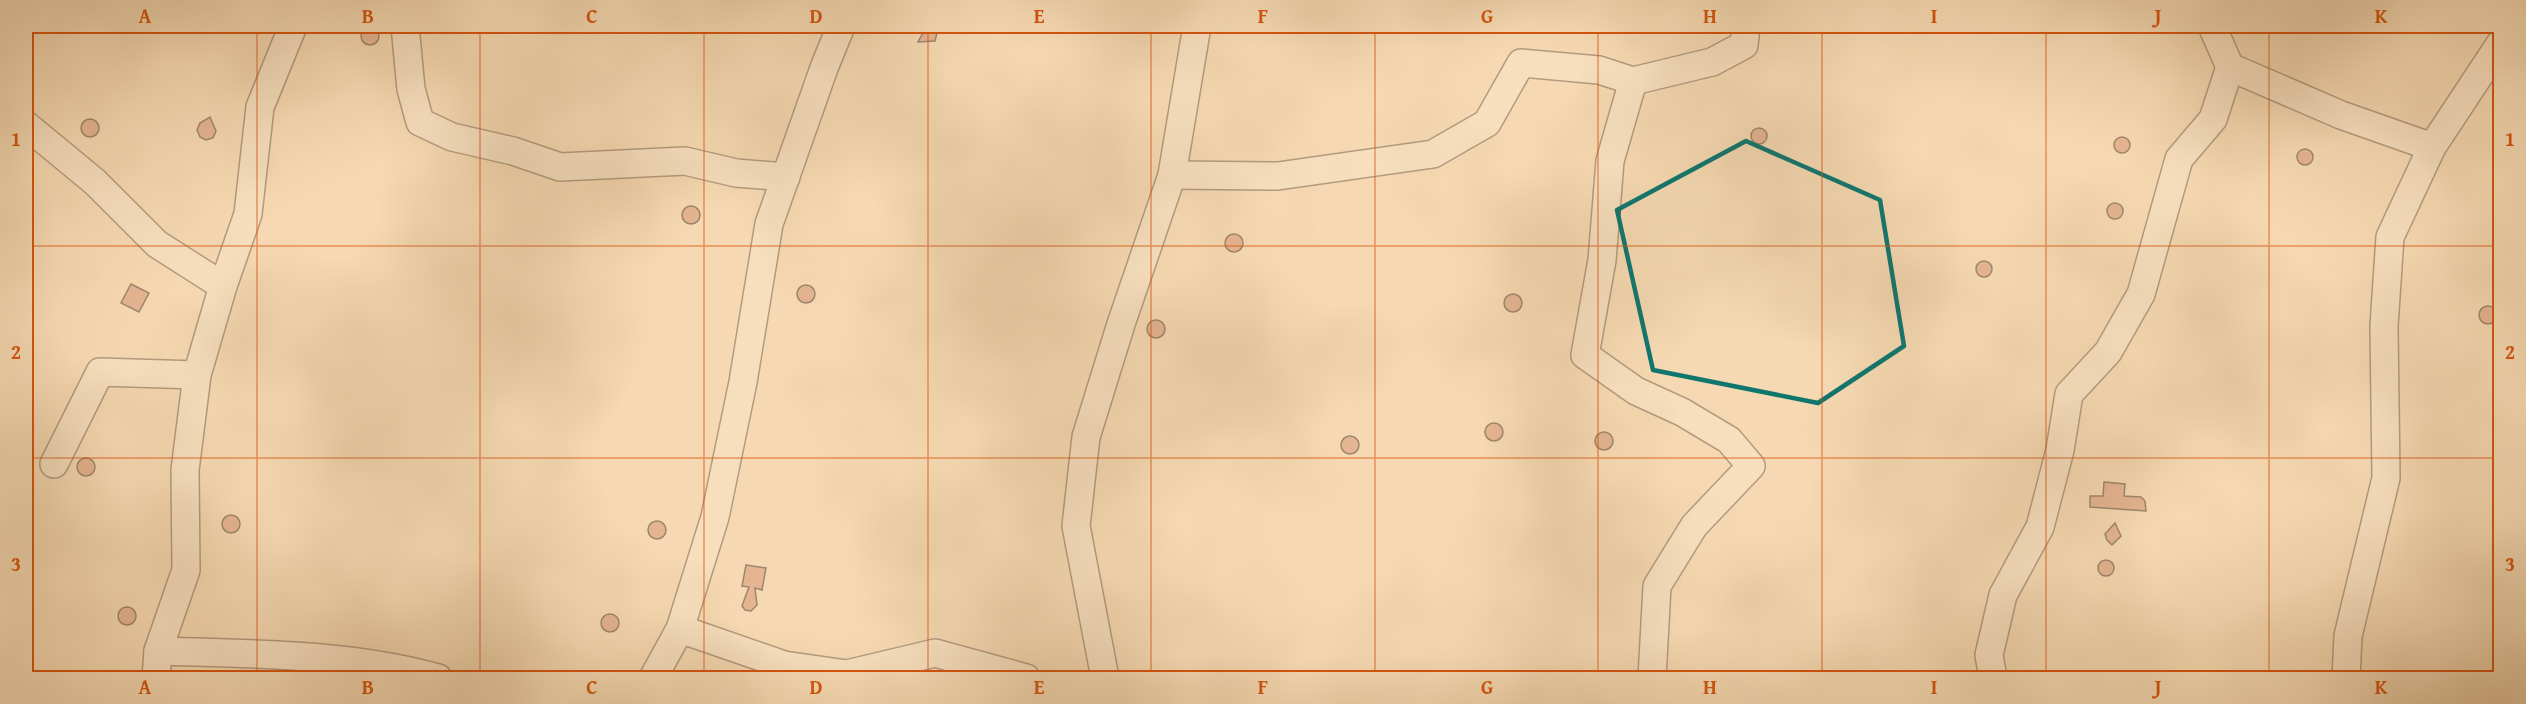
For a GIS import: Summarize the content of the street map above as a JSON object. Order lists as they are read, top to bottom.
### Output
{
  "grid": {
    "columns": [
      "A",
      "B",
      "C",
      "D",
      "E",
      "F",
      "G",
      "H",
      "I",
      "J",
      "K"
    ],
    "rows": ["1", "2", "3"]
  }
}
